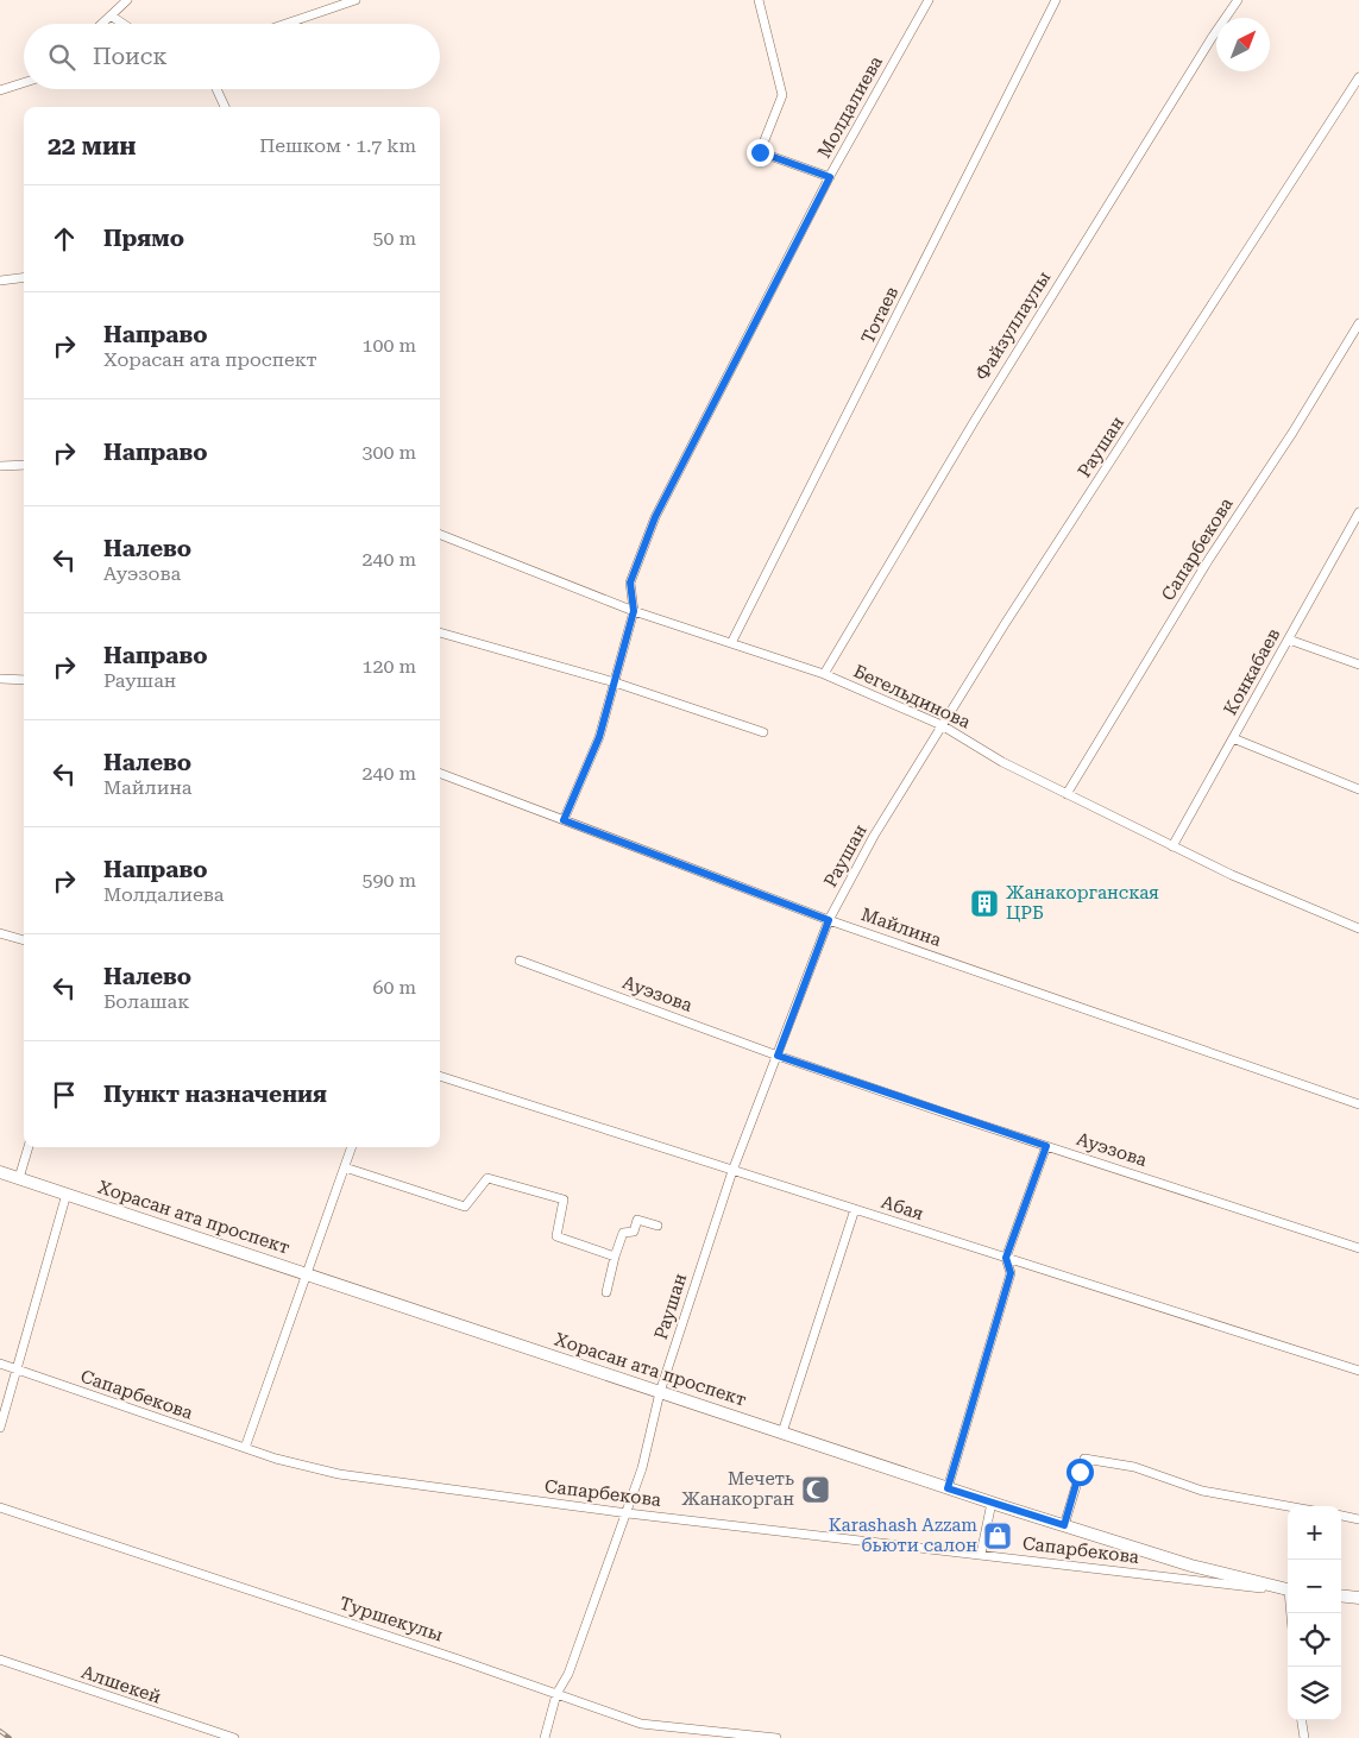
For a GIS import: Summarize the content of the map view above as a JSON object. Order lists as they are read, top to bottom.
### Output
{
  "streets": {
    "main road": ["Хорасан ата проспект"],
    "street": [
      "Молдалиева",
      "Тотаев",
      "Файзуллаулы",
      "Раушан",
      "Сапарбекова",
      "Конкабаев",
      "Бегельдинова",
      "Майлина",
      "Ауэзова",
      "Абая",
      "Туршекулы",
      "Алшекей"
    ]
  },
  "crossings": [
    ["Молдалиева", "Бегельдинова"],
    ["Молдалиева", "Майлина"],
    ["Тотаев", "Бегельдинова"],
    ["Файзуллаулы", "Бегельдинова"],
    ["Раушан", "Сапарбекова"],
    ["Раушан", "Бегельдинова"],
    ["Раушан", "Майлина"],
    ["Раушан", "Ауэзова"],
    ["Раушан", "Абая"],
    ["Раушан", "Хорасан ата проспект"],
    ["Раушан", "Туршекулы"],
    ["Сапарбекова", "Бегельдинова"],
    ["Конкабаев", "Бегельдинова"]
  ],
  "places": {
    "building": ["Жанакорганская ЦРБ"],
    "mosque": ["Мечеть Жанакорган"],
    "shop": ["Karashash Azzam бьюти салон"]
  },
  "north": "top right",
  "page": {
    "search": "Поиск",
    "heading": ["22 мин", "Пешком · 1.7 km"],
    "list": [
      ["Прямо", "50 m"],
      ["Направо", "Хорасан ата проспект", "100 m"],
      ["Направо", "300 m"],
      ["Налево", "Ауэзова", "240 m"],
      ["Направо", "Раушан", "120 m"],
      ["Налево", "Майлина", "240 m"],
      ["Направо", "Молдалиева", "590 m"],
      ["Налево", "Болашак", "60 m"],
      "Пункт назначения"
    ],
    "map_buttons": ["+", "−"]
  }
}
